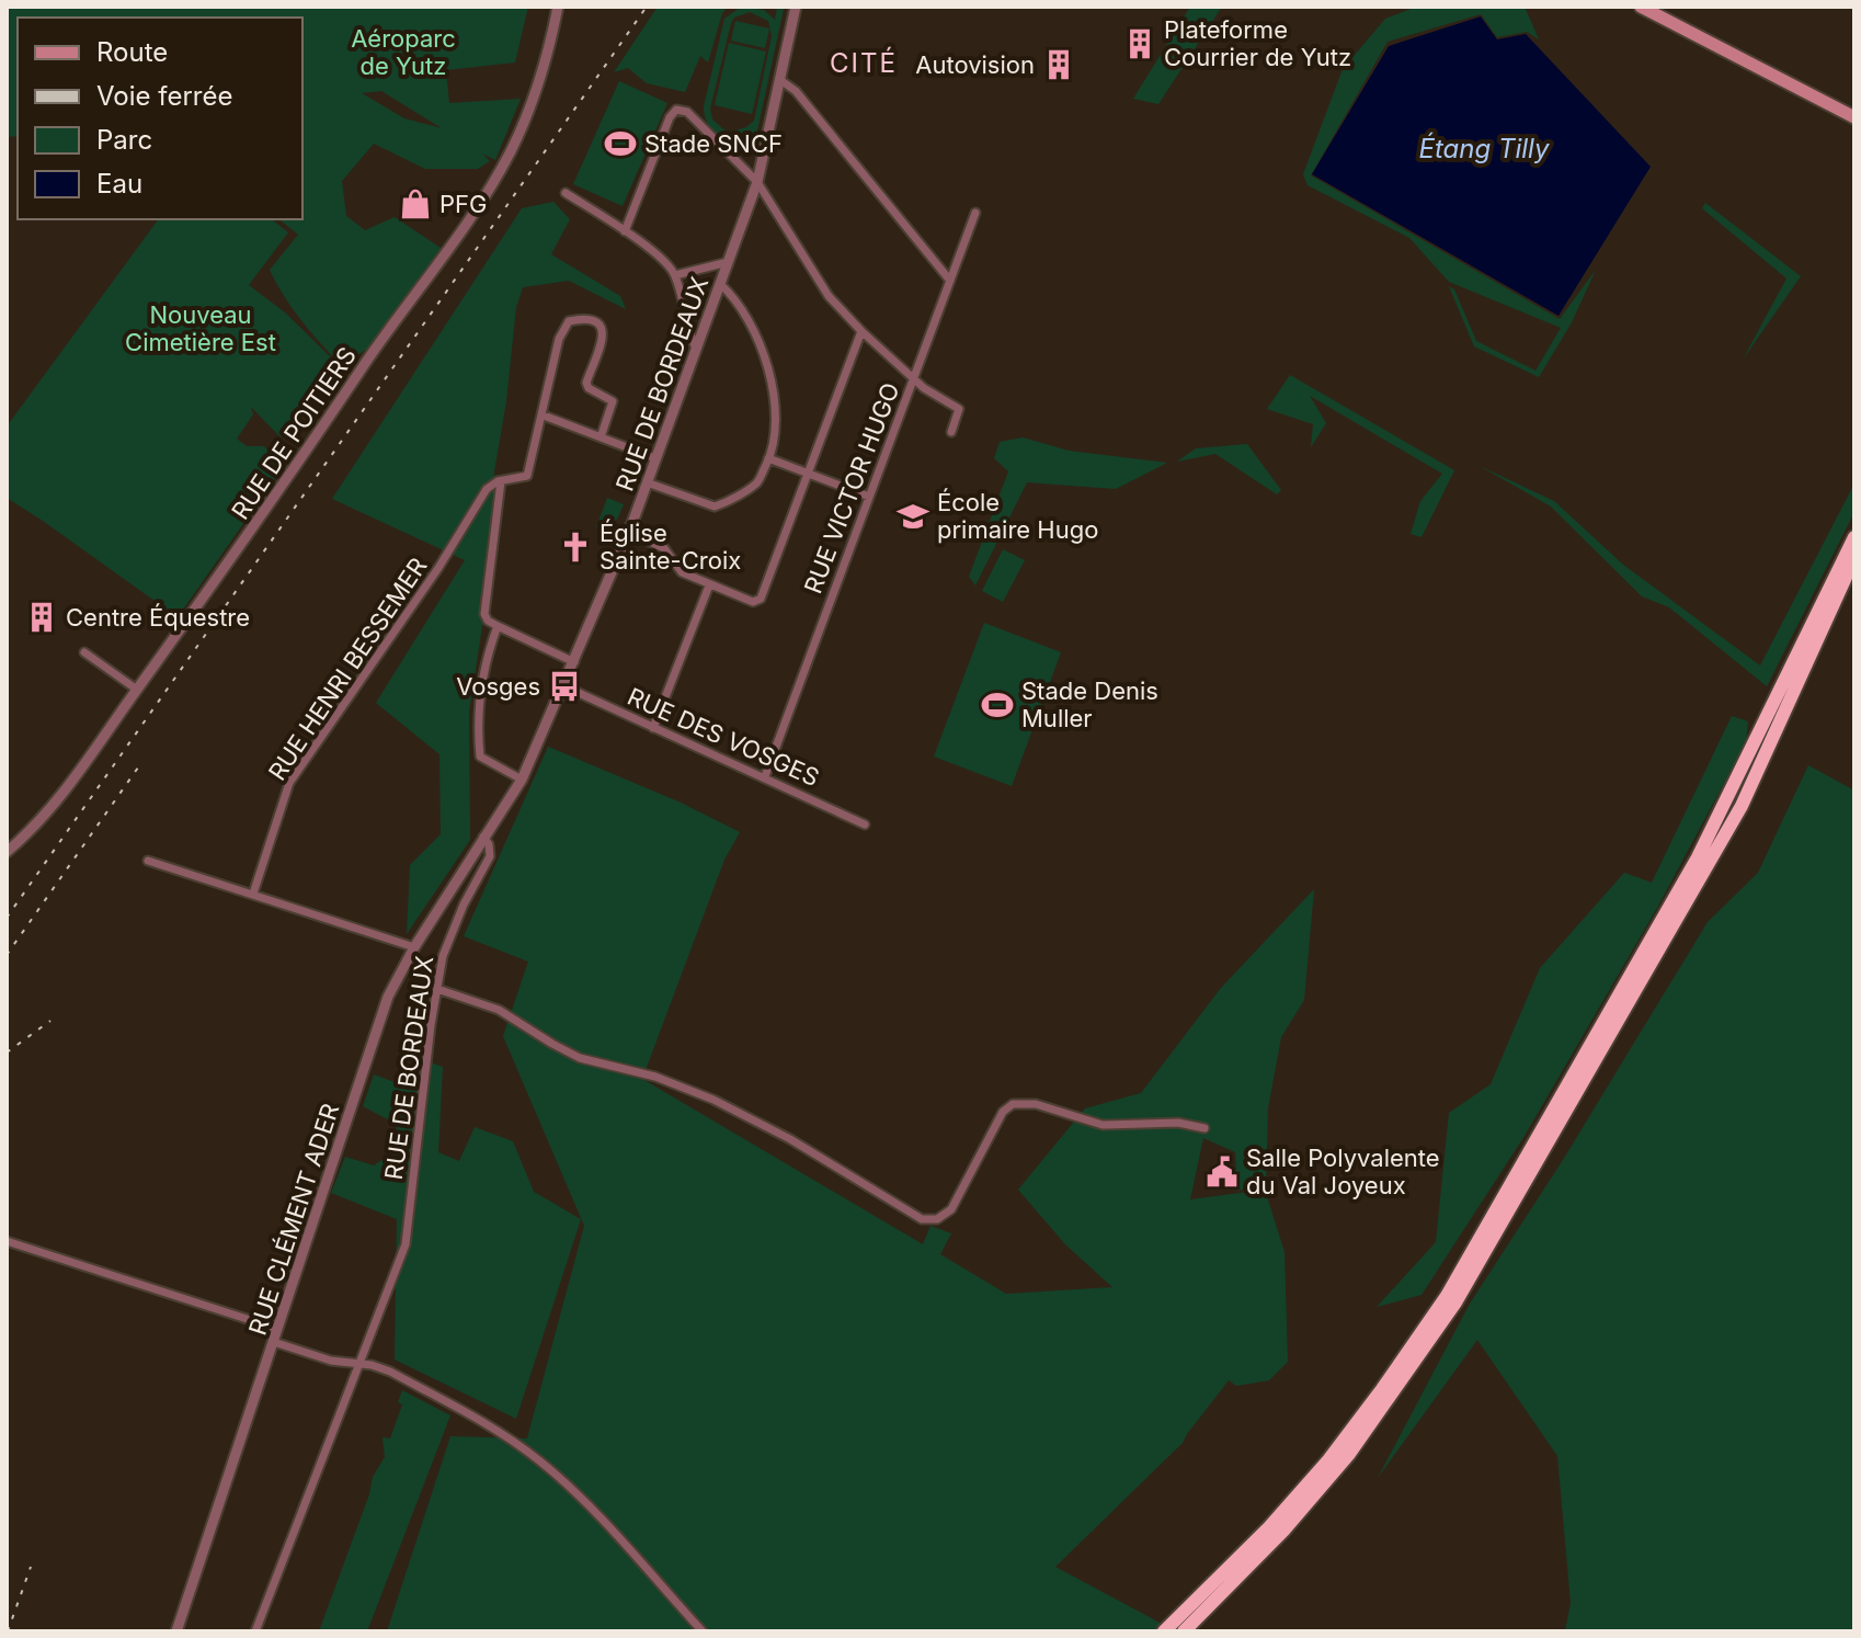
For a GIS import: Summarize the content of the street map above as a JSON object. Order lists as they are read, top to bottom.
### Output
{
  "streets": {
    "street": [
      "RUE DE BORDEAUX",
      "RUE DE POITIERS",
      "RUE VICTOR HUGO",
      "RUE HENRI BESSEMER",
      "RUE DES VOSGES",
      "RUE CLÉMENT ADER"
    ]
  },
  "crossings": [
    ["RUE DE BORDEAUX", "RUE DES VOSGES"],
    ["RUE DE BORDEAUX", "RUE CLÉMENT ADER"],
    ["RUE VICTOR HUGO", "RUE DES VOSGES"]
  ],
  "districts": ["CITÉ"],
  "water": ["Étang Tilly"],
  "parks": ["Aéroparc de Yutz", "Nouveau Cimetière Est"],
  "places": {
    "building": ["Plateforme Courrier de Yutz", "Autovision", "Centre Équestre"],
    "sports": ["Stade SNCF", "Stade Denis Muller"],
    "shop": ["PFG"],
    "school or university": ["École primaire Hugo"],
    "church": ["Église Sainte-Croix"],
    "bus stop": ["Vosges"],
    "public building": ["Salle Polyvalente du Val Joyeux"]
  },
  "legend": [
    "Route",
    "Voie ferrée",
    "Parc",
    "Eau"
  ]
}
